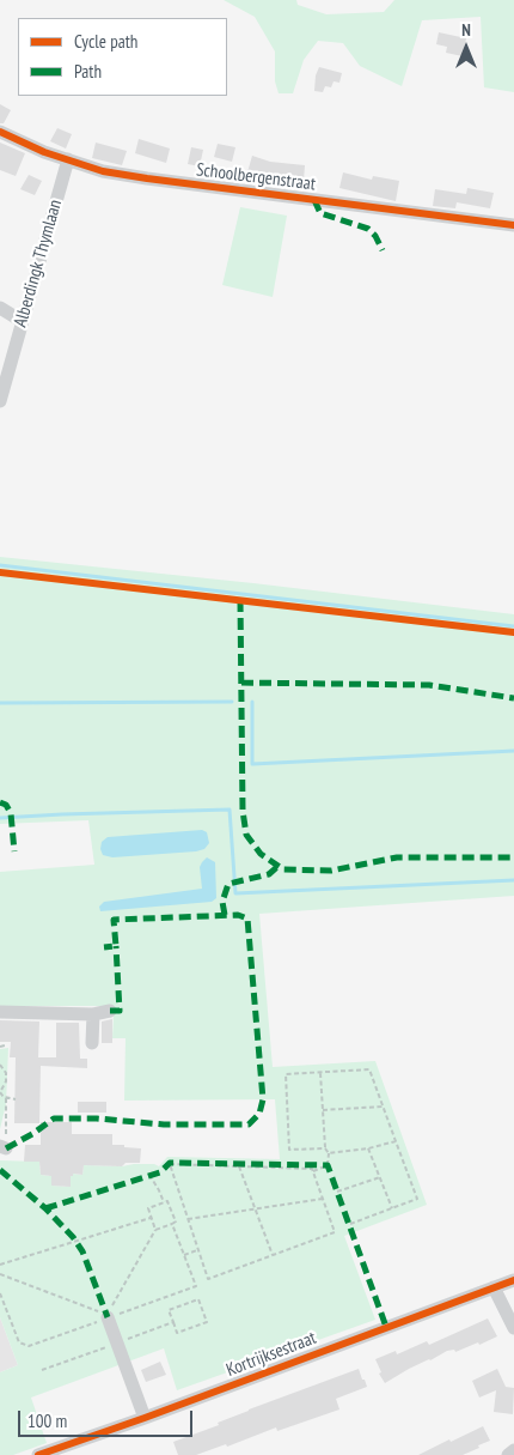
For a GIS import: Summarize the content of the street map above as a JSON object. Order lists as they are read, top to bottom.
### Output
{
  "streets": {
    "street": ["Schoolbergenstraat", "Alberdingk Thymlaan", "Kortrijksestraat"]
  },
  "crossings": [
    ["Schoolbergenstraat", "Alberdingk Thymlaan"]
  ],
  "legend": ["Cycle path", "Path"],
  "scale_bar": "100 m",
  "north": "top"
}
